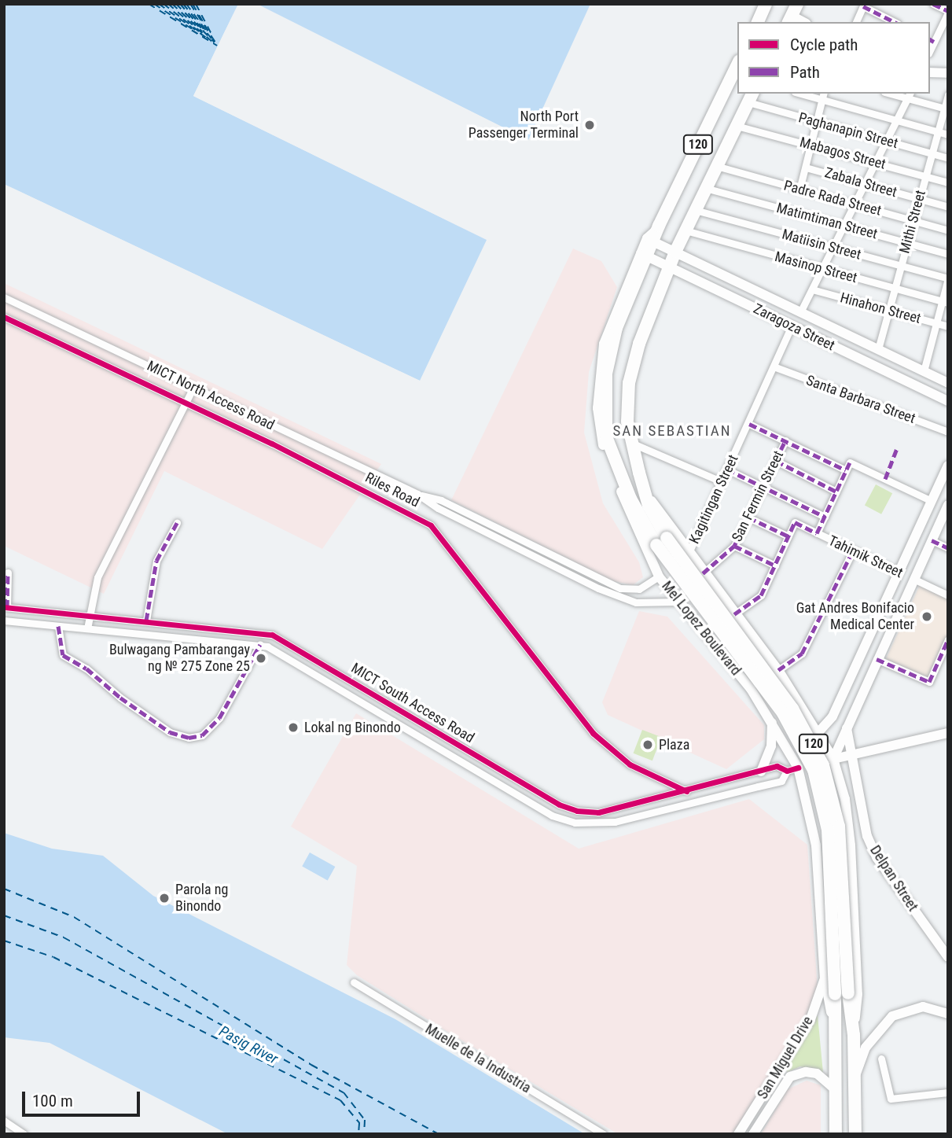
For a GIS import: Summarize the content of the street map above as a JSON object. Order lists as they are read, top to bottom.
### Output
{
  "streets": {
    "highway": ["120", "Mel Lopez Boulevard"],
    "street": [
      "Paghanapin Street",
      "Mabagos Street",
      "Zabala Street",
      "Padre Rada Street",
      "Matimtiman Street",
      "Mithi Street",
      "Matiisin Street",
      "Masinop Street",
      "Hinahon Street",
      "Zaragoza Street",
      "MICT North Access Road",
      "Santa Barbara Street",
      "Riles Road",
      "San Fermin Street",
      "Kagitingan Street",
      "Tahimik Street",
      "MICT South Access Road",
      "Delpan Street",
      "San Miguel Drive",
      "Muelle de la Industria"
    ]
  },
  "crossings": [
    ["Paghanapin Street", "Mithi Street"],
    ["Paghanapin Street", "Mel Lopez Boulevard"],
    ["Mabagos Street", "Mithi Street"],
    ["Mabagos Street", "Mel Lopez Boulevard"],
    ["Zabala Street", "Mithi Street"],
    ["Padre Rada Street", "Mithi Street"],
    ["Padre Rada Street", "Mel Lopez Boulevard"],
    ["Matimtiman Street", "Mithi Street"],
    ["Matimtiman Street", "Mel Lopez Boulevard"],
    ["Mithi Street", "Matiisin Street"],
    ["Mithi Street", "Masinop Street"],
    ["Mithi Street", "Hinahon Street"],
    ["Mithi Street", "Zaragoza Street"],
    ["Matiisin Street", "Mel Lopez Boulevard"],
    ["Masinop Street", "Mel Lopez Boulevard"],
    ["Zaragoza Street", "Kagitingan Street"],
    ["Zaragoza Street", "Mel Lopez Boulevard"],
    ["MICT North Access Road", "Mel Lopez Boulevard"],
    ["Santa Barbara Street", "Kagitingan Street"],
    ["Riles Road", "MICT South Access Road"],
    ["San Fermin Street", "Mel Lopez Boulevard"],
    ["Kagitingan Street", "Mel Lopez Boulevard"],
    ["Mel Lopez Boulevard", "MICT South Access Road"],
    ["Mel Lopez Boulevard", "San Miguel Drive"],
    ["MICT South Access Road", "Delpan Street"]
  ],
  "districts": ["SAN SEBASTIAN"],
  "water": ["Pasig River"],
  "places": [
    "North Port Passenger Terminal",
    "Gat Andres Bonifacio Medical Center",
    "Bulwagang Pambarangay ng № 275 Zone 25",
    "Lokal ng Binondo",
    "Plaza",
    "Parola ng Binondo"
  ],
  "legend": ["Cycle path", "Path"],
  "scale_bar": "100 m"
}
